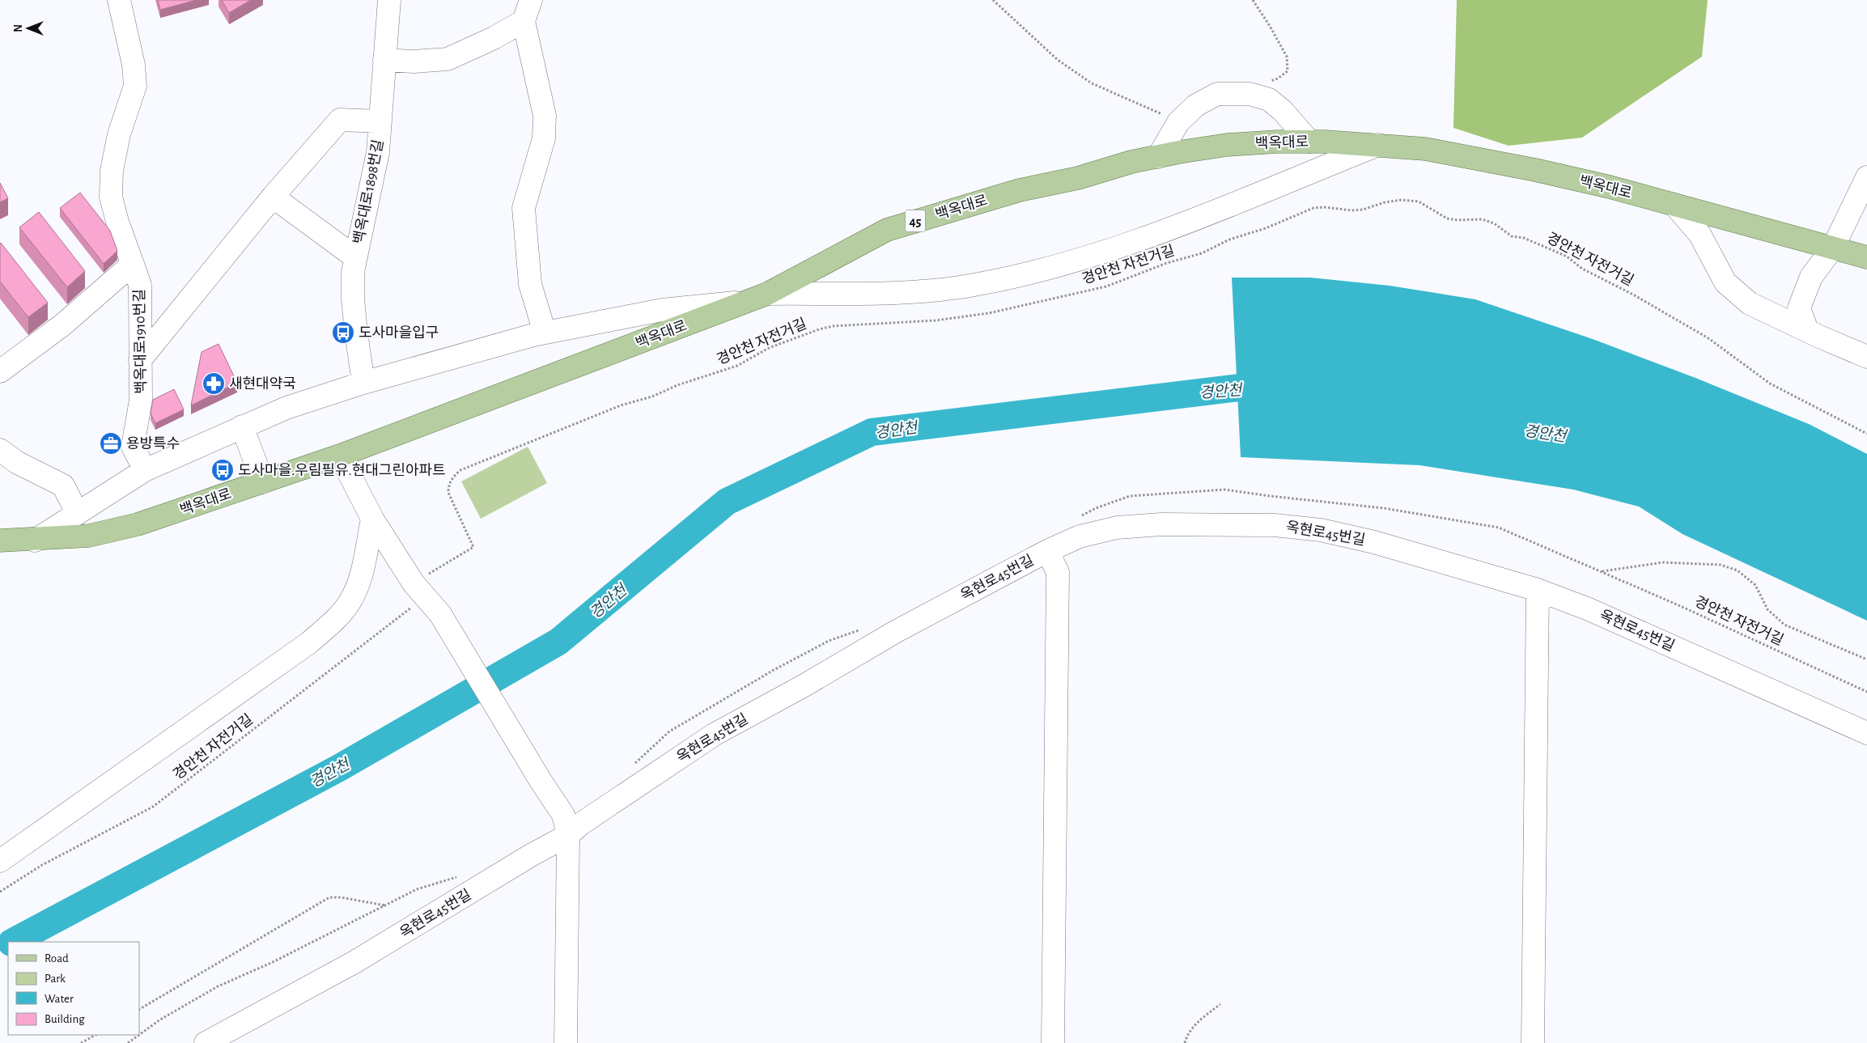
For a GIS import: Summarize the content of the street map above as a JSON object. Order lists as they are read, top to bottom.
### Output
{
  "streets": {
    "main road": ["백옥대로", "45"],
    "street": ["백옥대로1898번길", "백옥대로1910번길", "옥현로45번길"],
    "path": ["경안천 자전거길"]
  },
  "water": ["경안천"],
  "places": {
    "bus stop": ["도사마을입구", "도사마을.우림필유.현대그린아파트"],
    "pharmacy": ["새현대약국"],
    "office": ["용방특수"]
  },
  "legend": [
    "Road",
    "Park",
    "Water",
    "Building"
  ],
  "north": "left"
}
